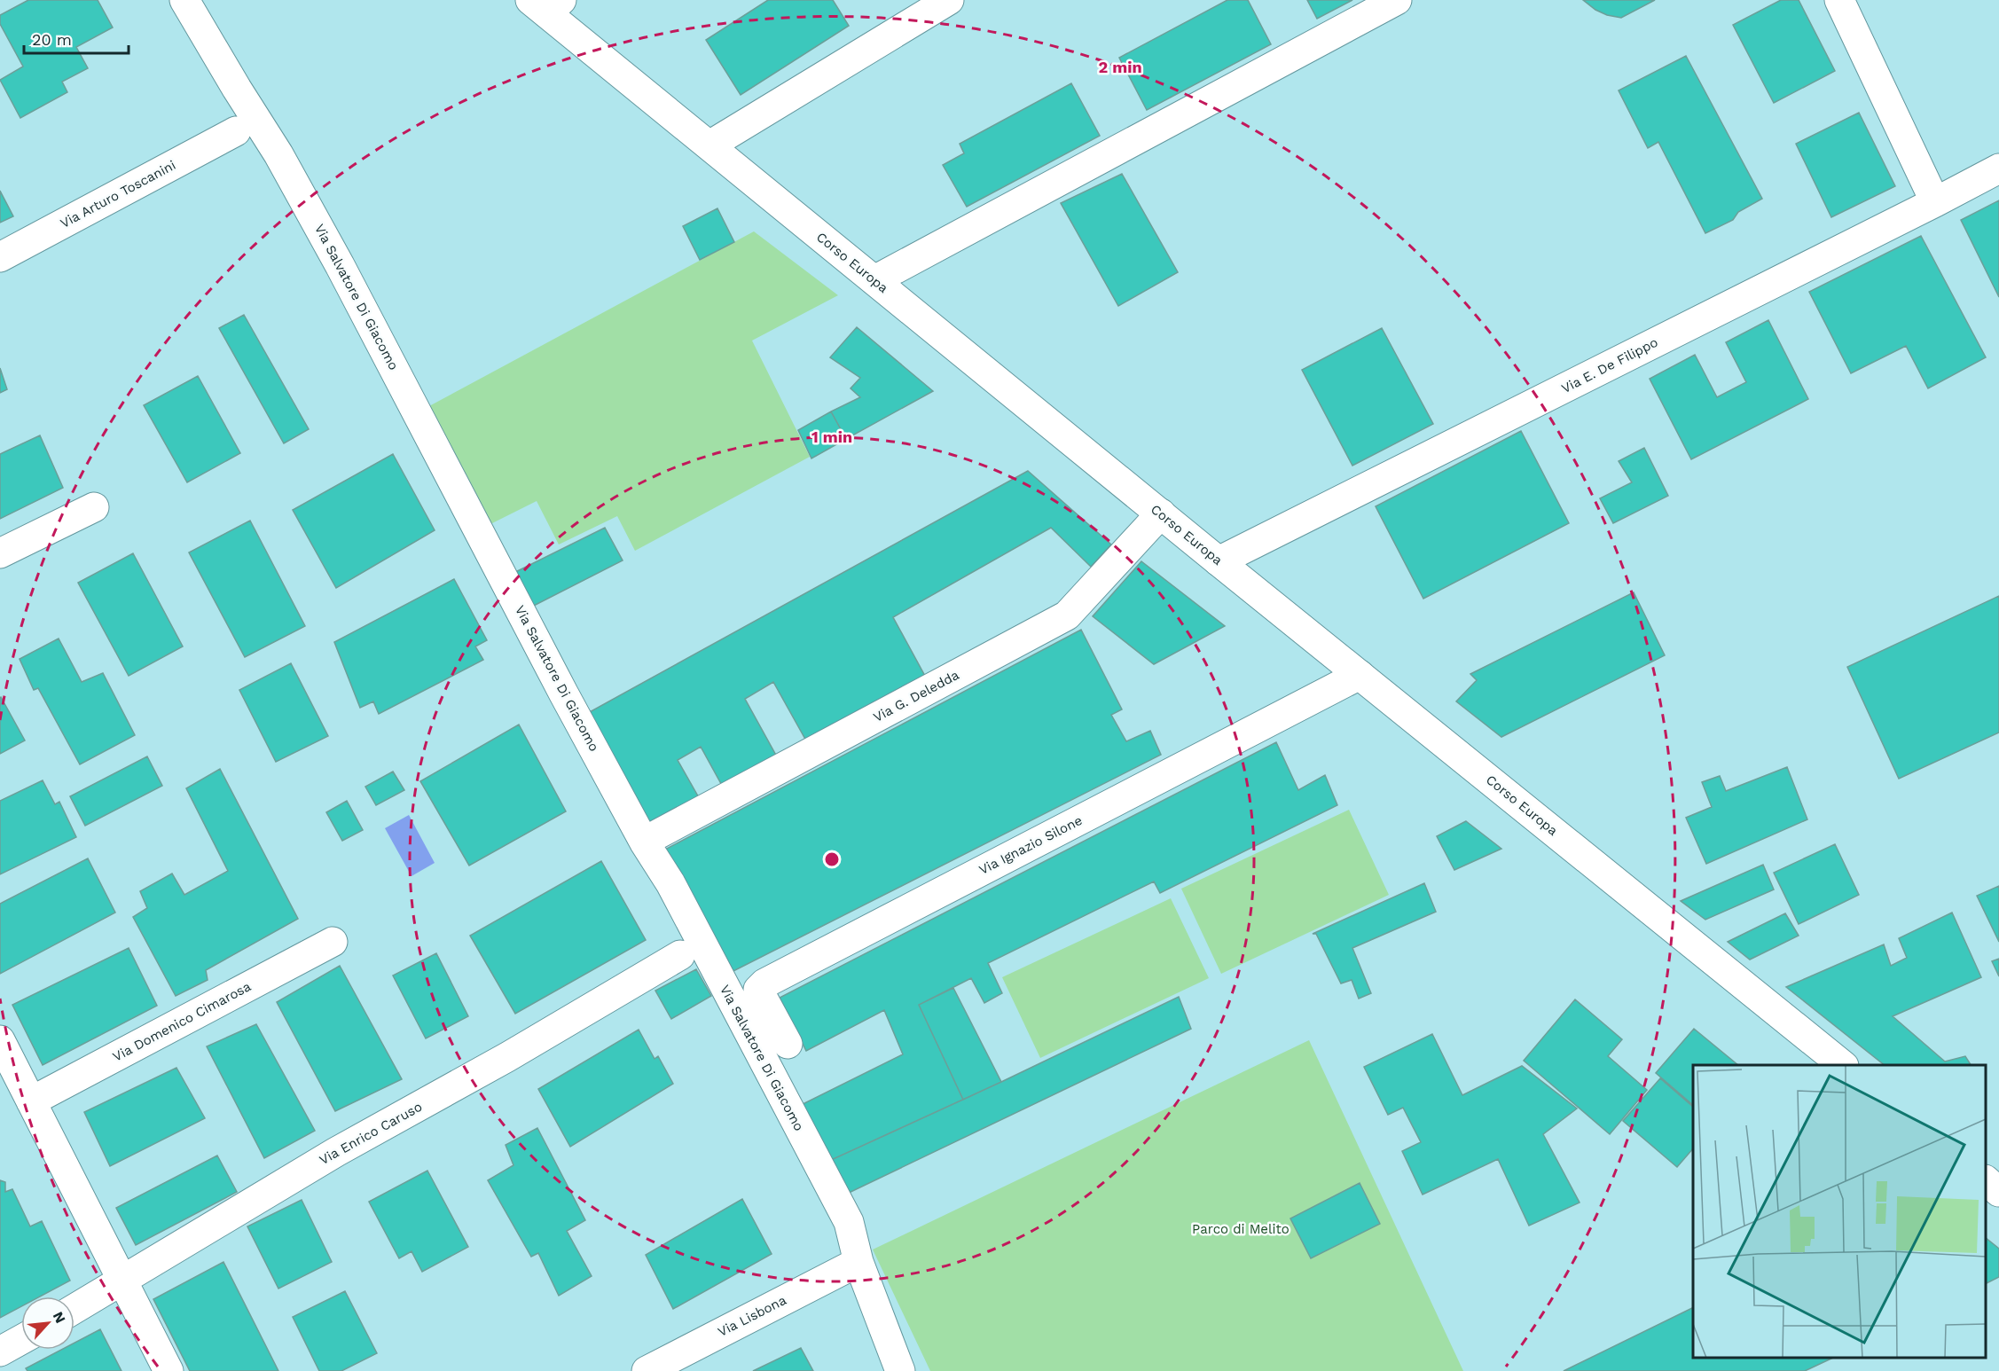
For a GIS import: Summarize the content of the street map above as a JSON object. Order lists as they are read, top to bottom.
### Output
{
  "streets": {
    "street": [
      "Via Arturo Toscanini",
      "Corso Europa",
      "Via Salvatore Di Giacomo",
      "Via E. De Filippo",
      "Via G. Deledda",
      "Via Ignazio Silone",
      "Via Domenico Cimarosa",
      "Via Enrico Caruso",
      "Via Lisbona"
    ]
  },
  "crossings": [
    ["Corso Europa", "Via E. De Filippo"],
    ["Corso Europa", "Via G. Deledda"],
    ["Corso Europa", "Via Ignazio Silone"],
    ["Via Salvatore Di Giacomo", "Via G. Deledda"],
    ["Via Salvatore Di Giacomo", "Via Lisbona"]
  ],
  "parks": ["Parco di Melito"],
  "scale_bar": "20 m",
  "north": "top right",
  "rings": ["2 min", "1 min"]
}
